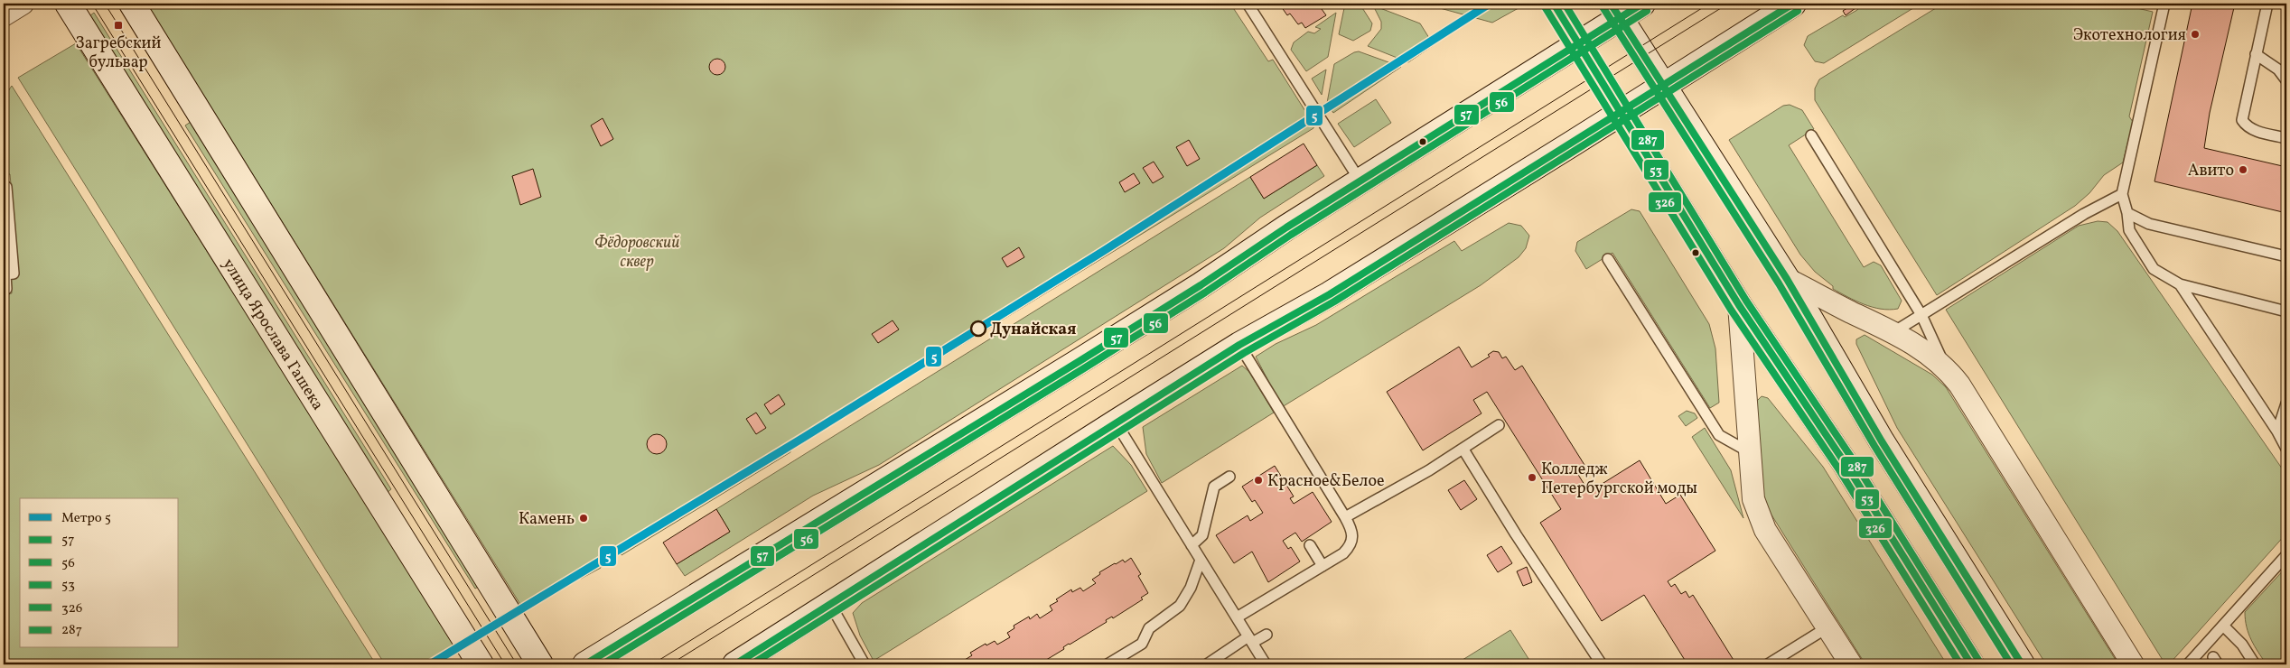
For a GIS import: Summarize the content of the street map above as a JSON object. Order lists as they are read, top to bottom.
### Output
{
  "streets": {
    "street": ["улица Ярослава Гашека"]
  },
  "parks": ["Фёдоровский сквер"],
  "places": {
    "transit": ["Загребский бульвар"],
    "other": [
      "Экотехнология",
      "Авито",
      "Дунайская",
      "Колледж Петербургской моды",
      "Красное&Белое",
      "Камень"
    ]
  },
  "lines": [
    "metro line 5",
    "transit line 57",
    "transit line 53",
    "transit line 287",
    "transit line 326",
    "transit line 56"
  ],
  "legend": [
    "Метро 5",
    "57",
    "56",
    "53",
    "326",
    "287"
  ]
}
